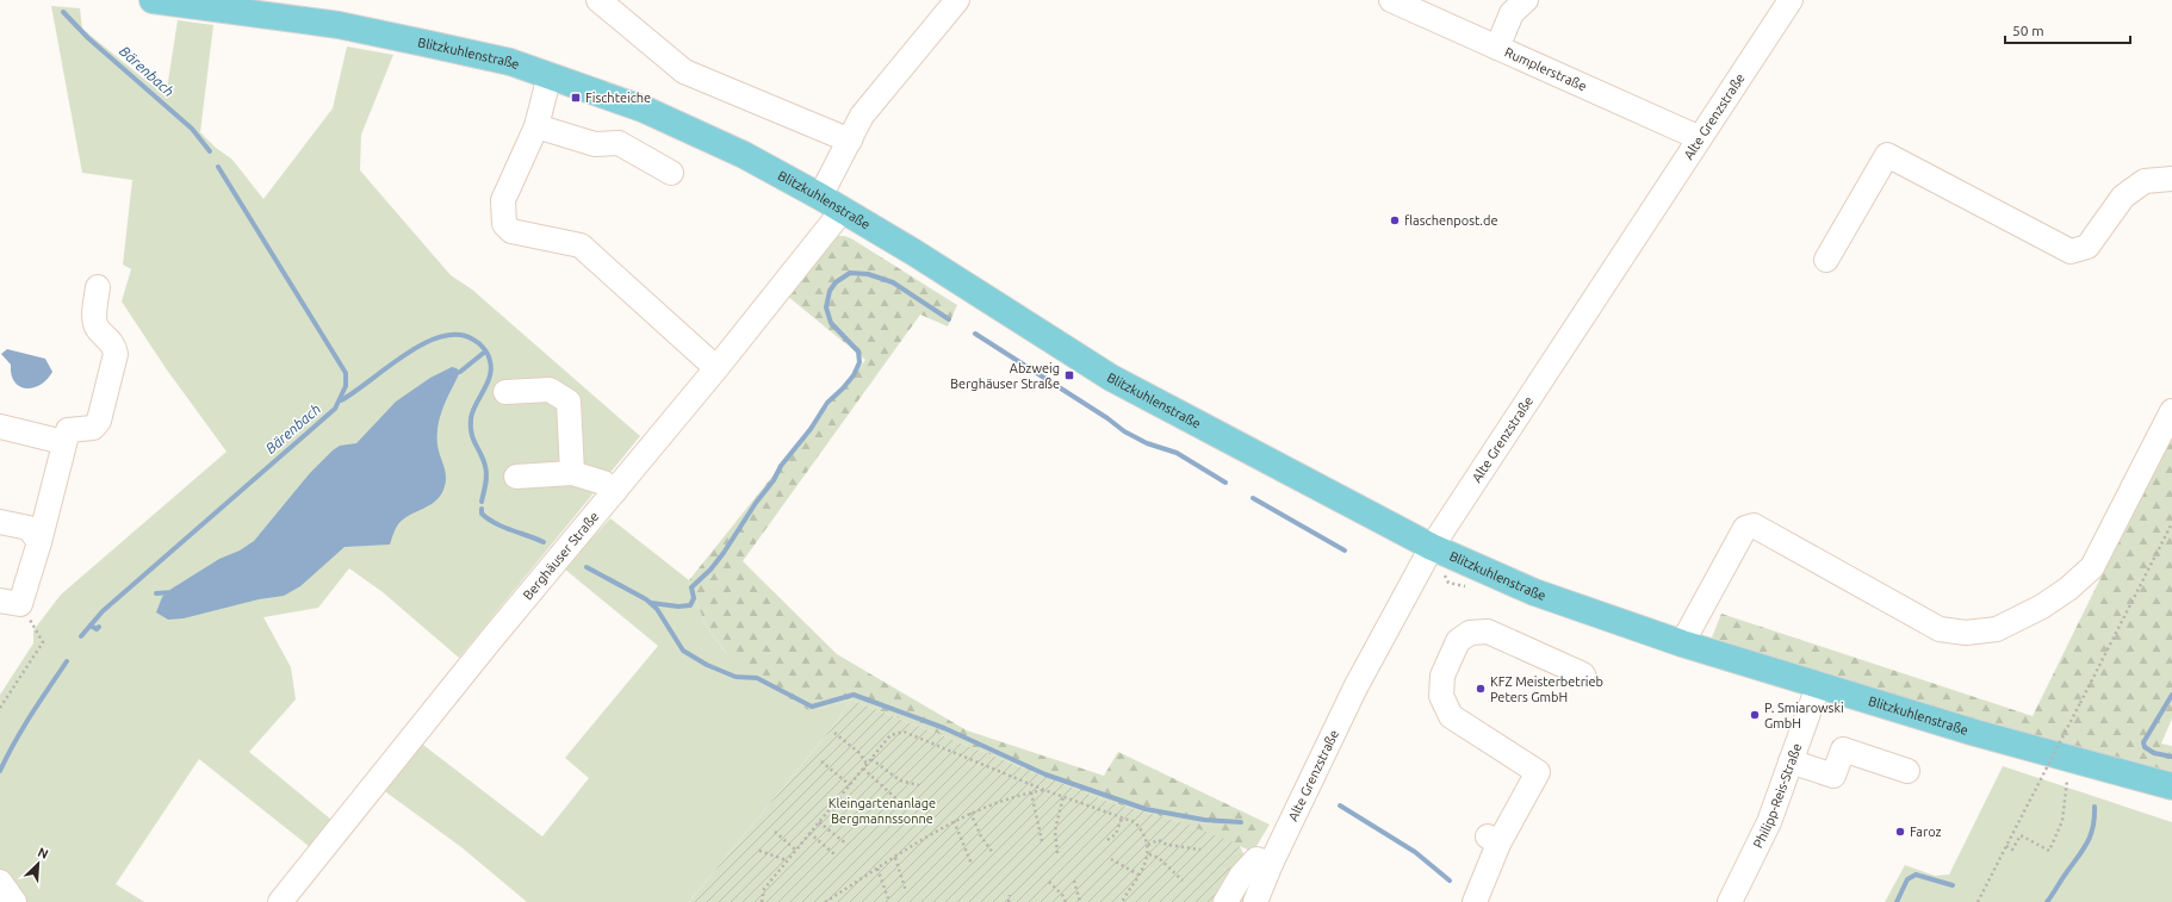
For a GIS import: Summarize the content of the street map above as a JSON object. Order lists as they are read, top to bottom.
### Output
{
  "streets": {
    "main road": ["Blitzkuhlenstraße"],
    "street": [
      "Rumplerstraße",
      "Alte Grenzstraße",
      "Berghäuser Straße",
      "Philipp-Reis-Straße"
    ]
  },
  "crossings": [
    ["Blitzkuhlenstraße", "Alte Grenzstraße"],
    ["Blitzkuhlenstraße", "Berghäuser Straße"],
    ["Blitzkuhlenstraße", "Philipp-Reis-Straße"],
    ["Rumplerstraße", "Alte Grenzstraße"]
  ],
  "water": ["Bärenbach"],
  "parks": ["Kleingartenanlage Bergmannssonne"],
  "places": {
    "transit": ["Fischteiche", "Abzweig Berghäuser Straße"],
    "other": [
      "flaschenpost.de",
      "KFZ Meisterbetrieb Peters GmbH",
      "P. Smiarowski GmbH",
      "Faroz"
    ]
  },
  "scale_bar": "50 m",
  "north": "top right"
}
